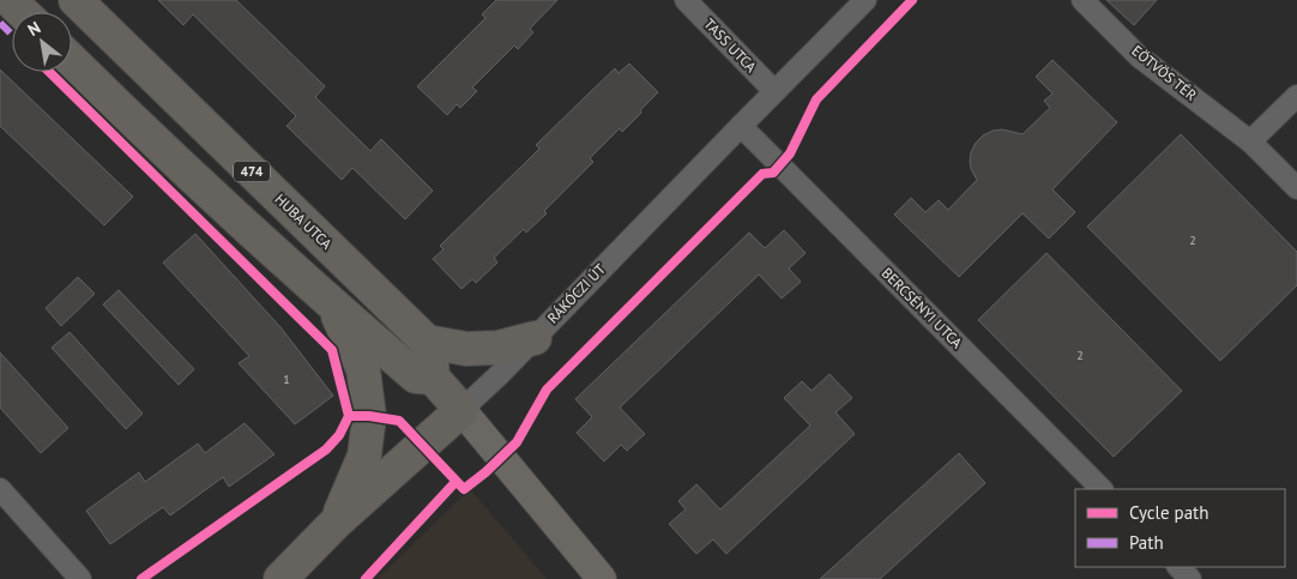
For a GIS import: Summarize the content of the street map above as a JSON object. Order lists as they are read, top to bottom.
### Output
{
  "streets": {
    "main road": ["474", "HUBA UTCA", "RÁKÓCZI ÚT"],
    "street": ["TASS UTCA", "EÖTVÖS TÉR", "BERCSÉNYI UTCA"]
  },
  "crossings": [
    ["TASS UTCA", "RÁKÓCZI ÚT"],
    ["RÁKÓCZI ÚT", "BERCSÉNYI UTCA"]
  ],
  "house_numbers": ["2", "2", "1"],
  "legend": ["Cycle path", "Path"],
  "north": "top left"
}
